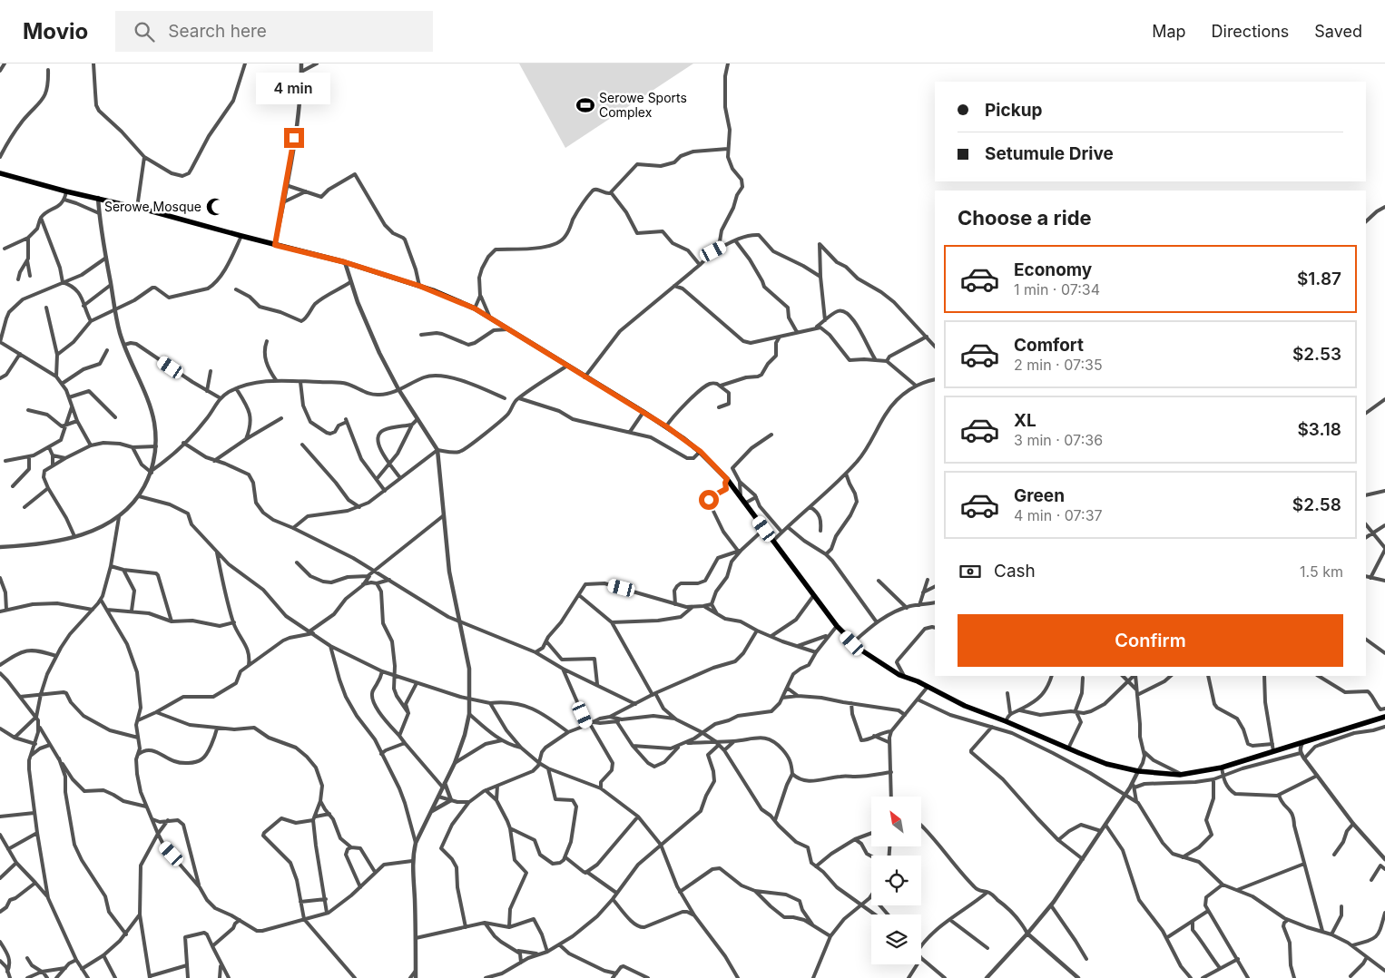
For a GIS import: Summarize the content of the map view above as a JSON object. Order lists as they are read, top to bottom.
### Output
{
  "places": {
    "sports": ["Serowe Sports Complex"],
    "mosque": ["Serowe Mosque"]
  },
  "north": "top left",
  "page": {
    "header": "Movio",
    "search": "Search here",
    "nav": ["Map", "Directions", "Saved"],
    "bubble": "4 min",
    "banner": ["Pickup", "Setumule Drive"],
    "heading": "Choose a ride",
    "list": [
      {
        "name": "Economy",
        "note": "1 min · 07:34",
        "value": "$1.87"
      },
      {
        "name": "Comfort",
        "note": "2 min · 07:35",
        "value": "$2.53"
      },
      {
        "name": "XL",
        "note": "3 min · 07:36",
        "value": "$3.18"
      },
      {
        "name": "Green",
        "note": "4 min · 07:37",
        "value": "$2.58"
      }
    ],
    "pay": ["Cash", "1.5 km"],
    "buttons": "Confirm"
  }
}
